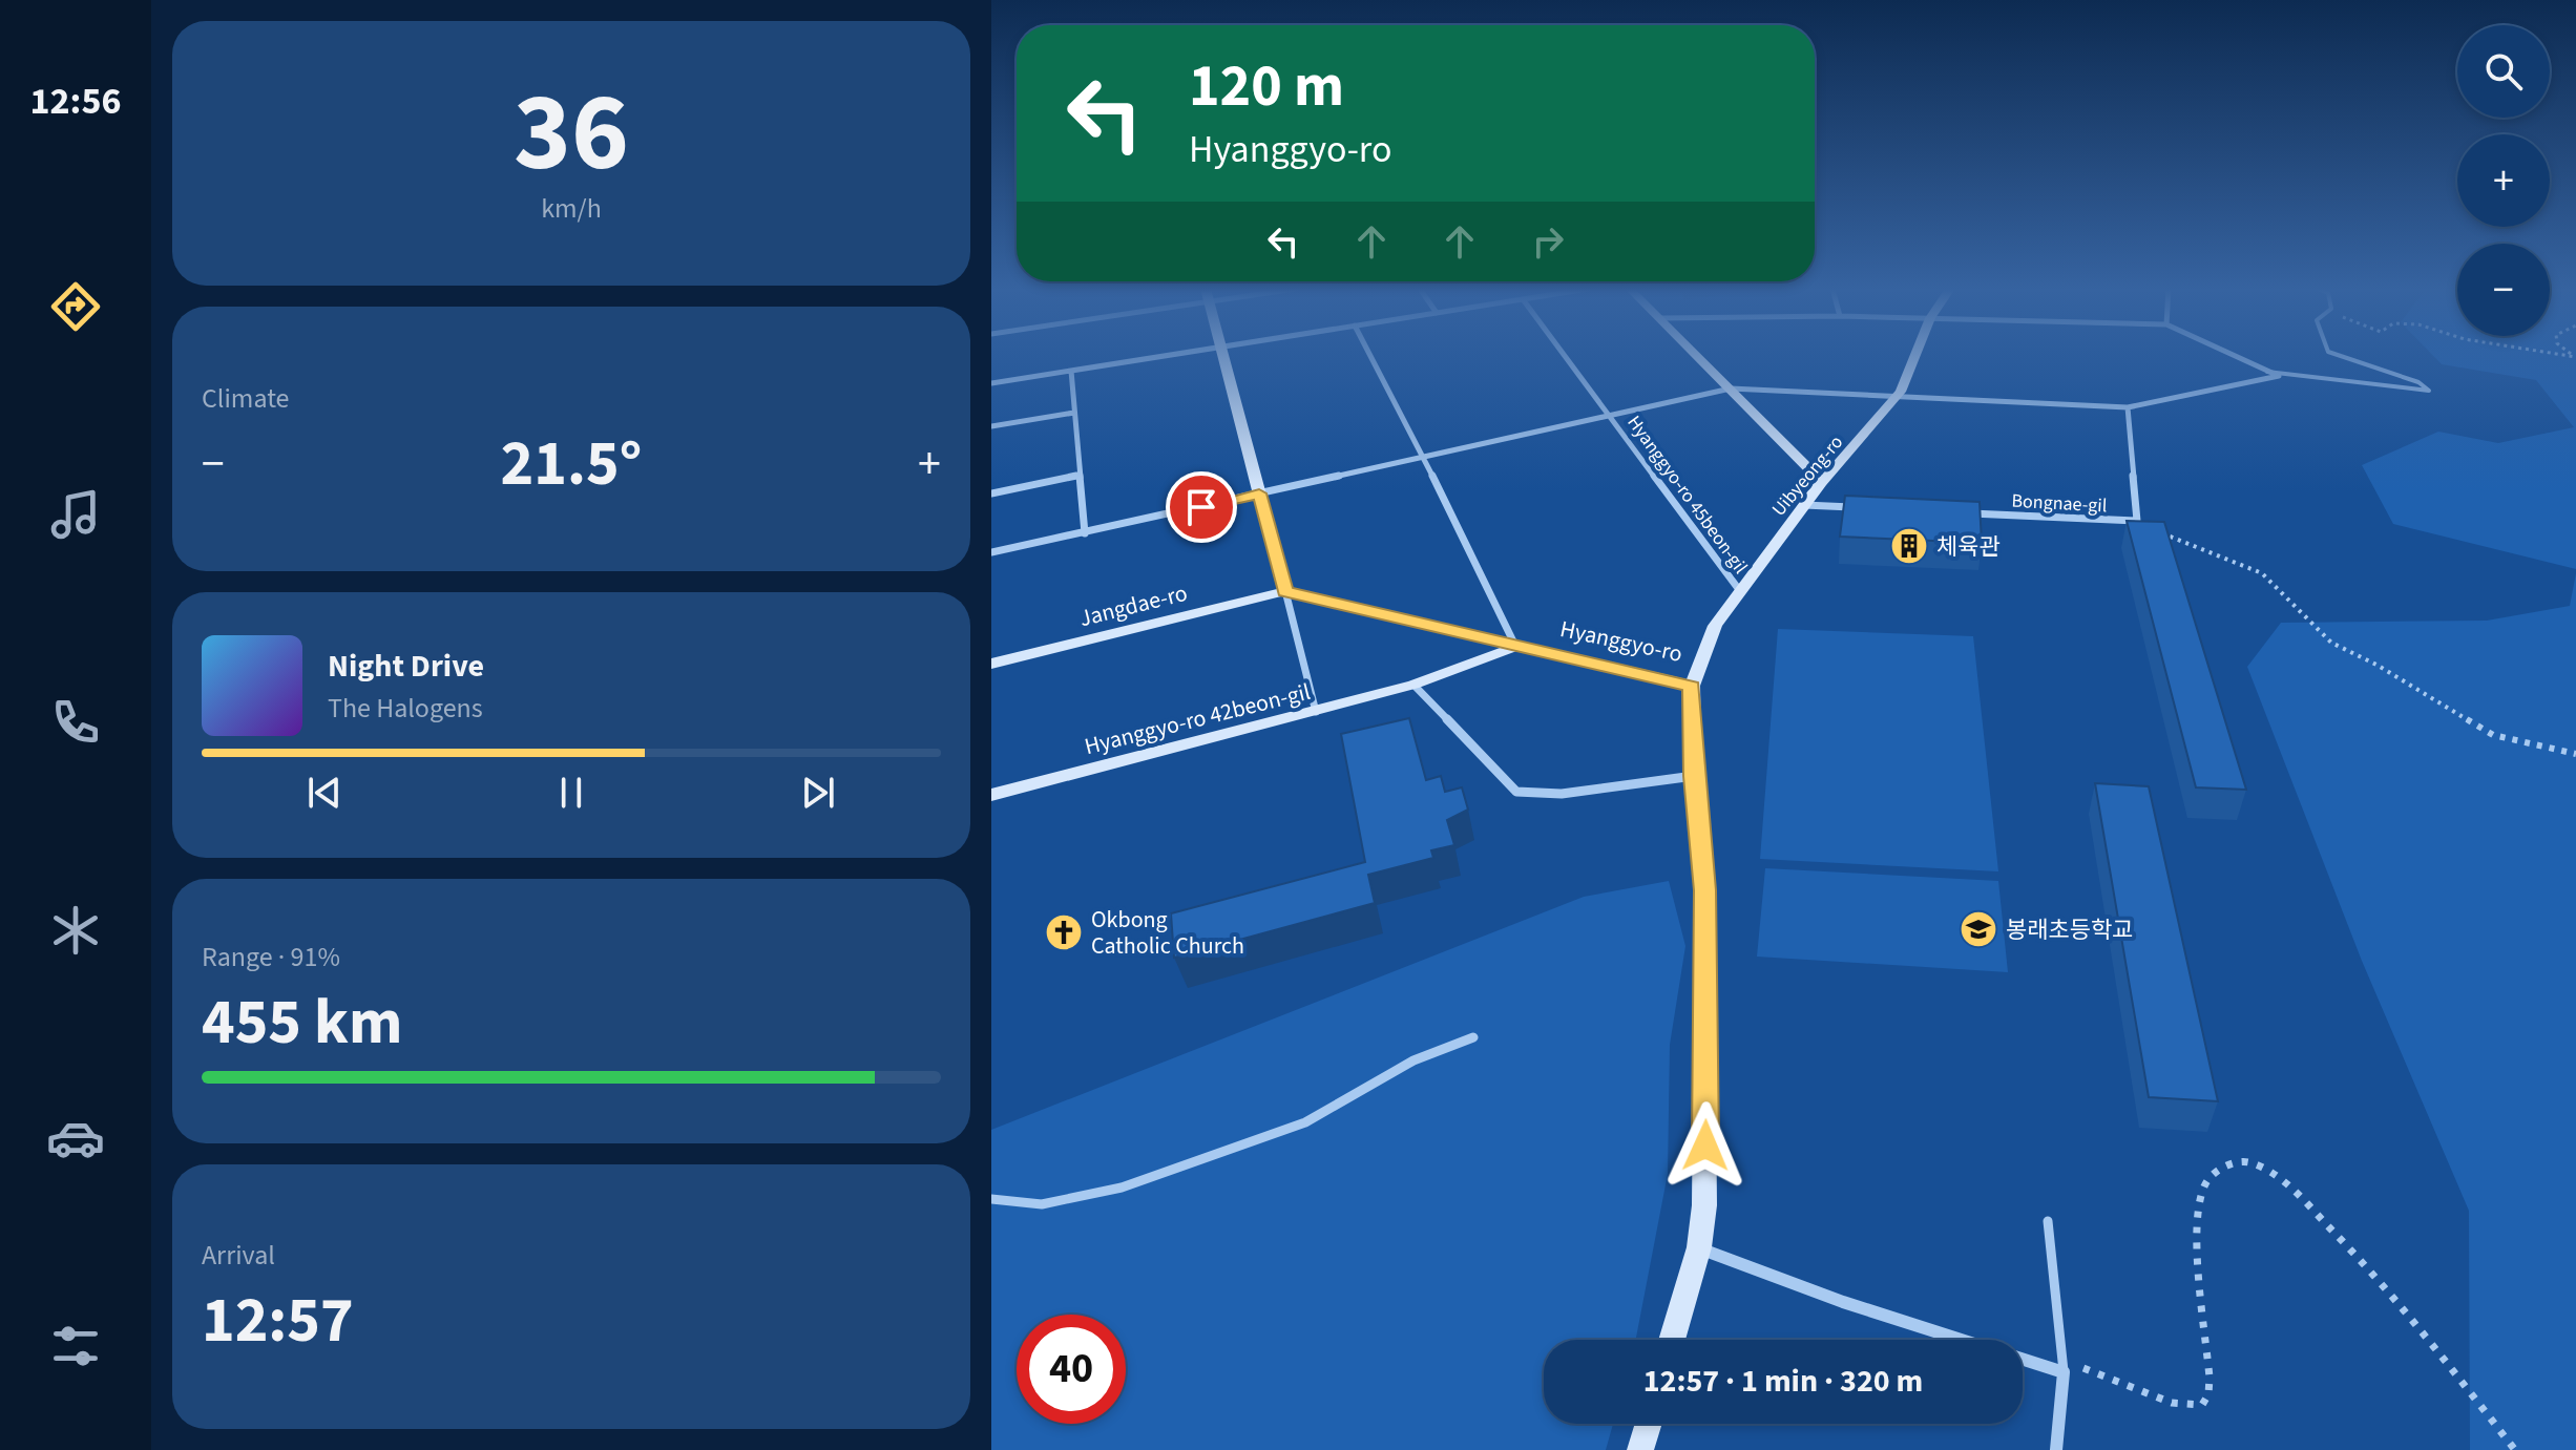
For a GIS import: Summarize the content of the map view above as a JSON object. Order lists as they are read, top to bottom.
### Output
{
  "streets": {
    "street": [
      "Uibyeong-ro",
      "Hyanggyo-ro 45beon-gil",
      "Bongnae-gil",
      "Jangdae-ro",
      "Hyanggyo-ro",
      "Hyanggyo-ro 42beon-gil"
    ]
  },
  "crossings": [
    ["Uibyeong-ro", "Hyanggyo-ro 45beon-gil"],
    ["Uibyeong-ro", "Hyanggyo-ro"],
    ["Jangdae-ro", "Hyanggyo-ro"],
    ["Hyanggyo-ro", "Hyanggyo-ro 42beon-gil"]
  ],
  "places": {
    "building": ["체육관"],
    "school or university": ["봉래초등학교"],
    "church": ["Okbong Catholic Church"]
  },
  "page": {
    "tabs": "12:56",
    "tile": [
      ["36", "km/h"],
      "Climate",
      ["Range · 91%", "455 km"],
      ["Arrival", "12:57"]
    ],
    "map_buttons": ["+", "−"],
    "turn": ["120 m", "Hyanggyo-ro"],
    "heat": ["−", "21.5°", "+"],
    "song": ["Night Drive", "The Halogens"],
    "limit": "40",
    "trip": "12:57 · 1 min · 320 m"
  }
}
